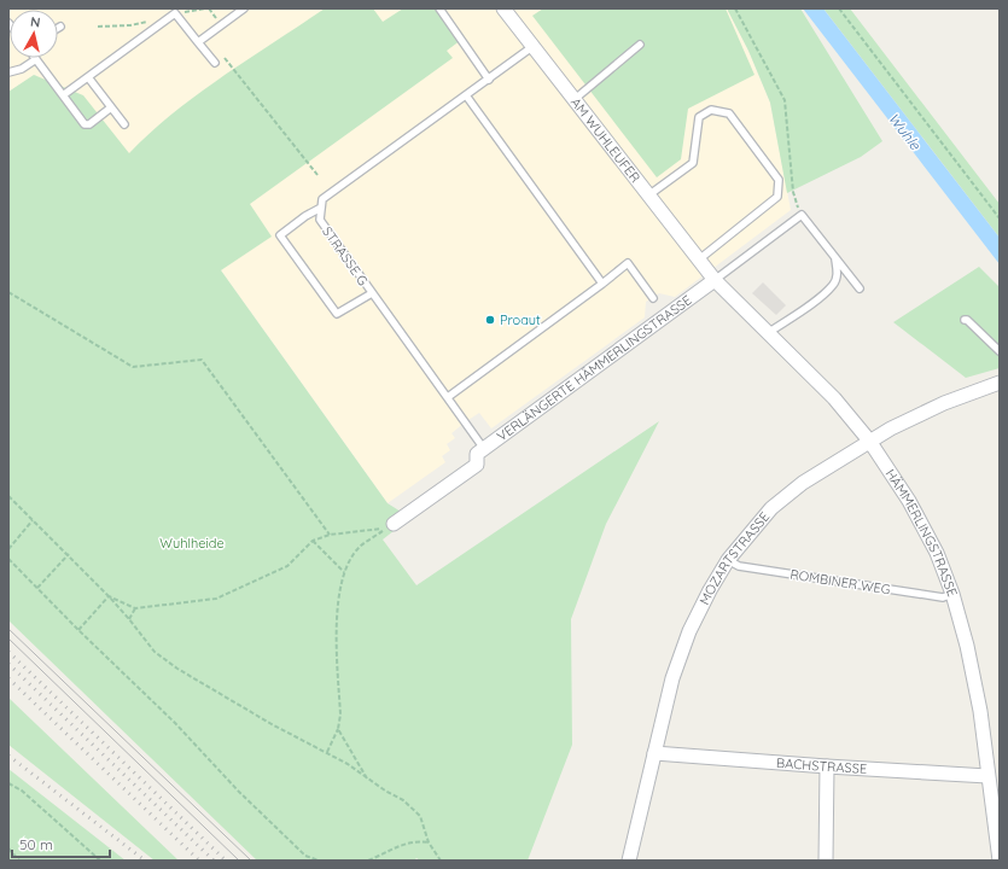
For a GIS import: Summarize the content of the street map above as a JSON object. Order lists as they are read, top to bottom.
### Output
{
  "streets": {
    "street": [
      "AM WUHLEUFER",
      "VERLÄNGERTE HÄMMERLINGSTRASSE",
      "HÄMMERLINGSTRASSE",
      "MOZARTSTRASSE",
      "BACHSTRASSE"
    ],
    "lane": ["STRASSE G", "ROMBINER WEG"]
  },
  "crossings": [
    ["AM WUHLEUFER", "STRASSE G"],
    ["AM WUHLEUFER", "VERLÄNGERTE HÄMMERLINGSTRASSE"],
    ["AM WUHLEUFER", "HÄMMERLINGSTRASSE"],
    ["STRASSE G", "VERLÄNGERTE HÄMMERLINGSTRASSE"],
    ["VERLÄNGERTE HÄMMERLINGSTRASSE", "HÄMMERLINGSTRASSE"],
    ["HÄMMERLINGSTRASSE", "MOZARTSTRASSE"],
    ["HÄMMERLINGSTRASSE", "ROMBINER WEG"],
    ["HÄMMERLINGSTRASSE", "BACHSTRASSE"],
    ["MOZARTSTRASSE", "ROMBINER WEG"],
    ["MOZARTSTRASSE", "BACHSTRASSE"]
  ],
  "water": ["Wuhle"],
  "parks": ["Wuhlheide"],
  "places": ["Proaut"],
  "scale_bar": "50 m",
  "north": "top"
}
